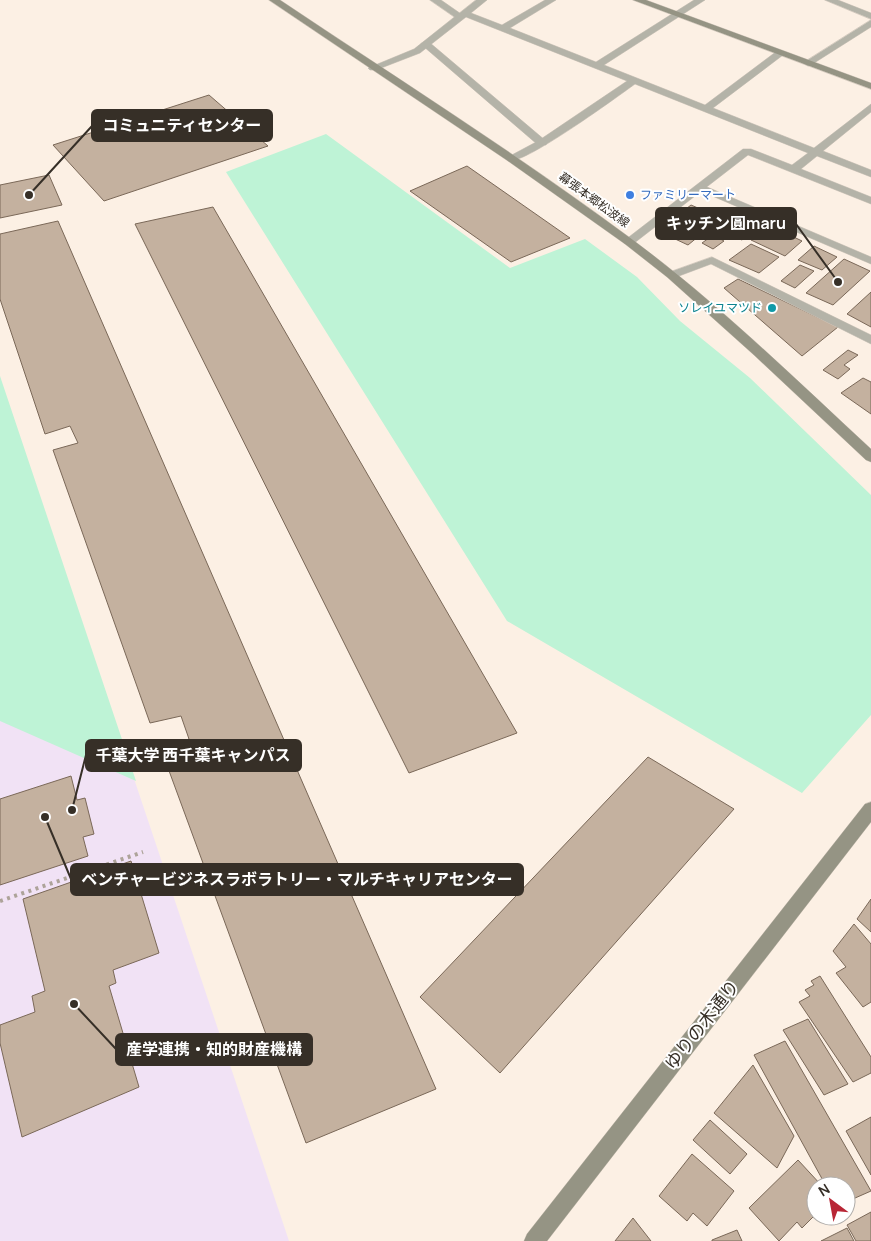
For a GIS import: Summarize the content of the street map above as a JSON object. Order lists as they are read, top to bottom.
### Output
{
  "streets": {
    "street": ["幕張本郷松波線", "ゆりの木通り"]
  },
  "places": [
    "コミュニティセンター",
    "ファミリーマート",
    "キッチン圓maru",
    "ソレイユマツド",
    "千葉大学 西千葉キャンパス",
    "ベンチャービジネスラボラトリー・マルチキャリアセンター",
    "産学連携・知的財産機構"
  ],
  "north": "top left"
}
